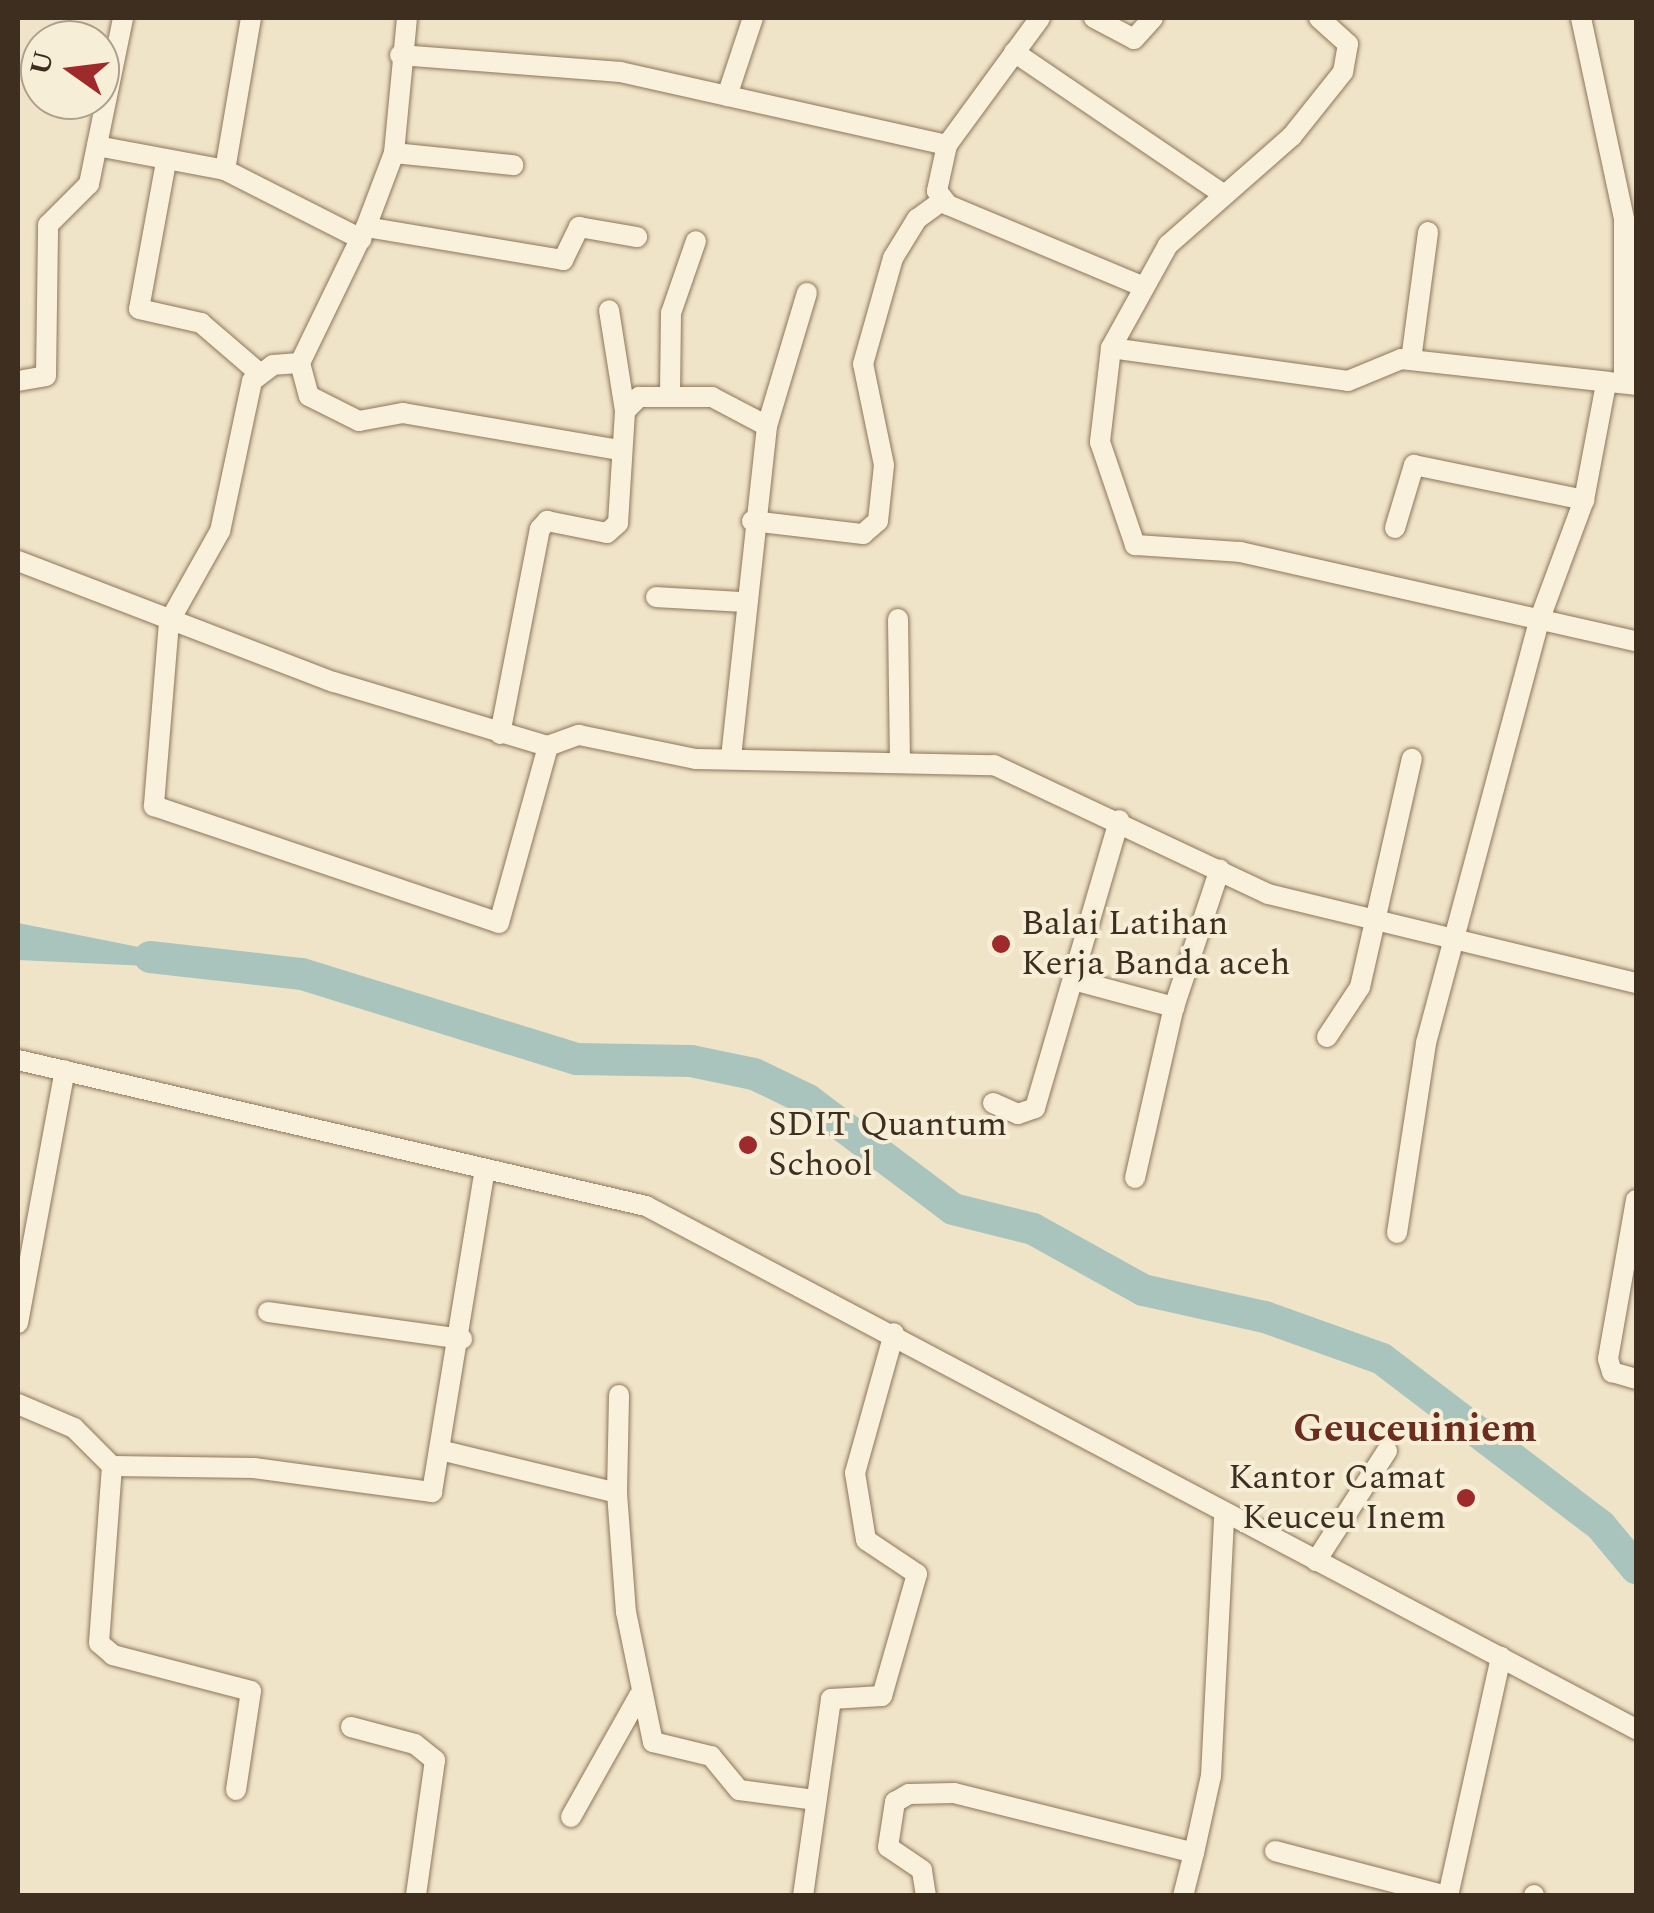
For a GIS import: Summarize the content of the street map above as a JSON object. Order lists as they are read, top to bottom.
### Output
{
  "districts": ["Geuceuiniem"],
  "places": ["Balai Latihan Kerja Banda aceh", "SDIT Quantum School", "Kantor Camat Keuceu Inem"],
  "north": "left"
}
